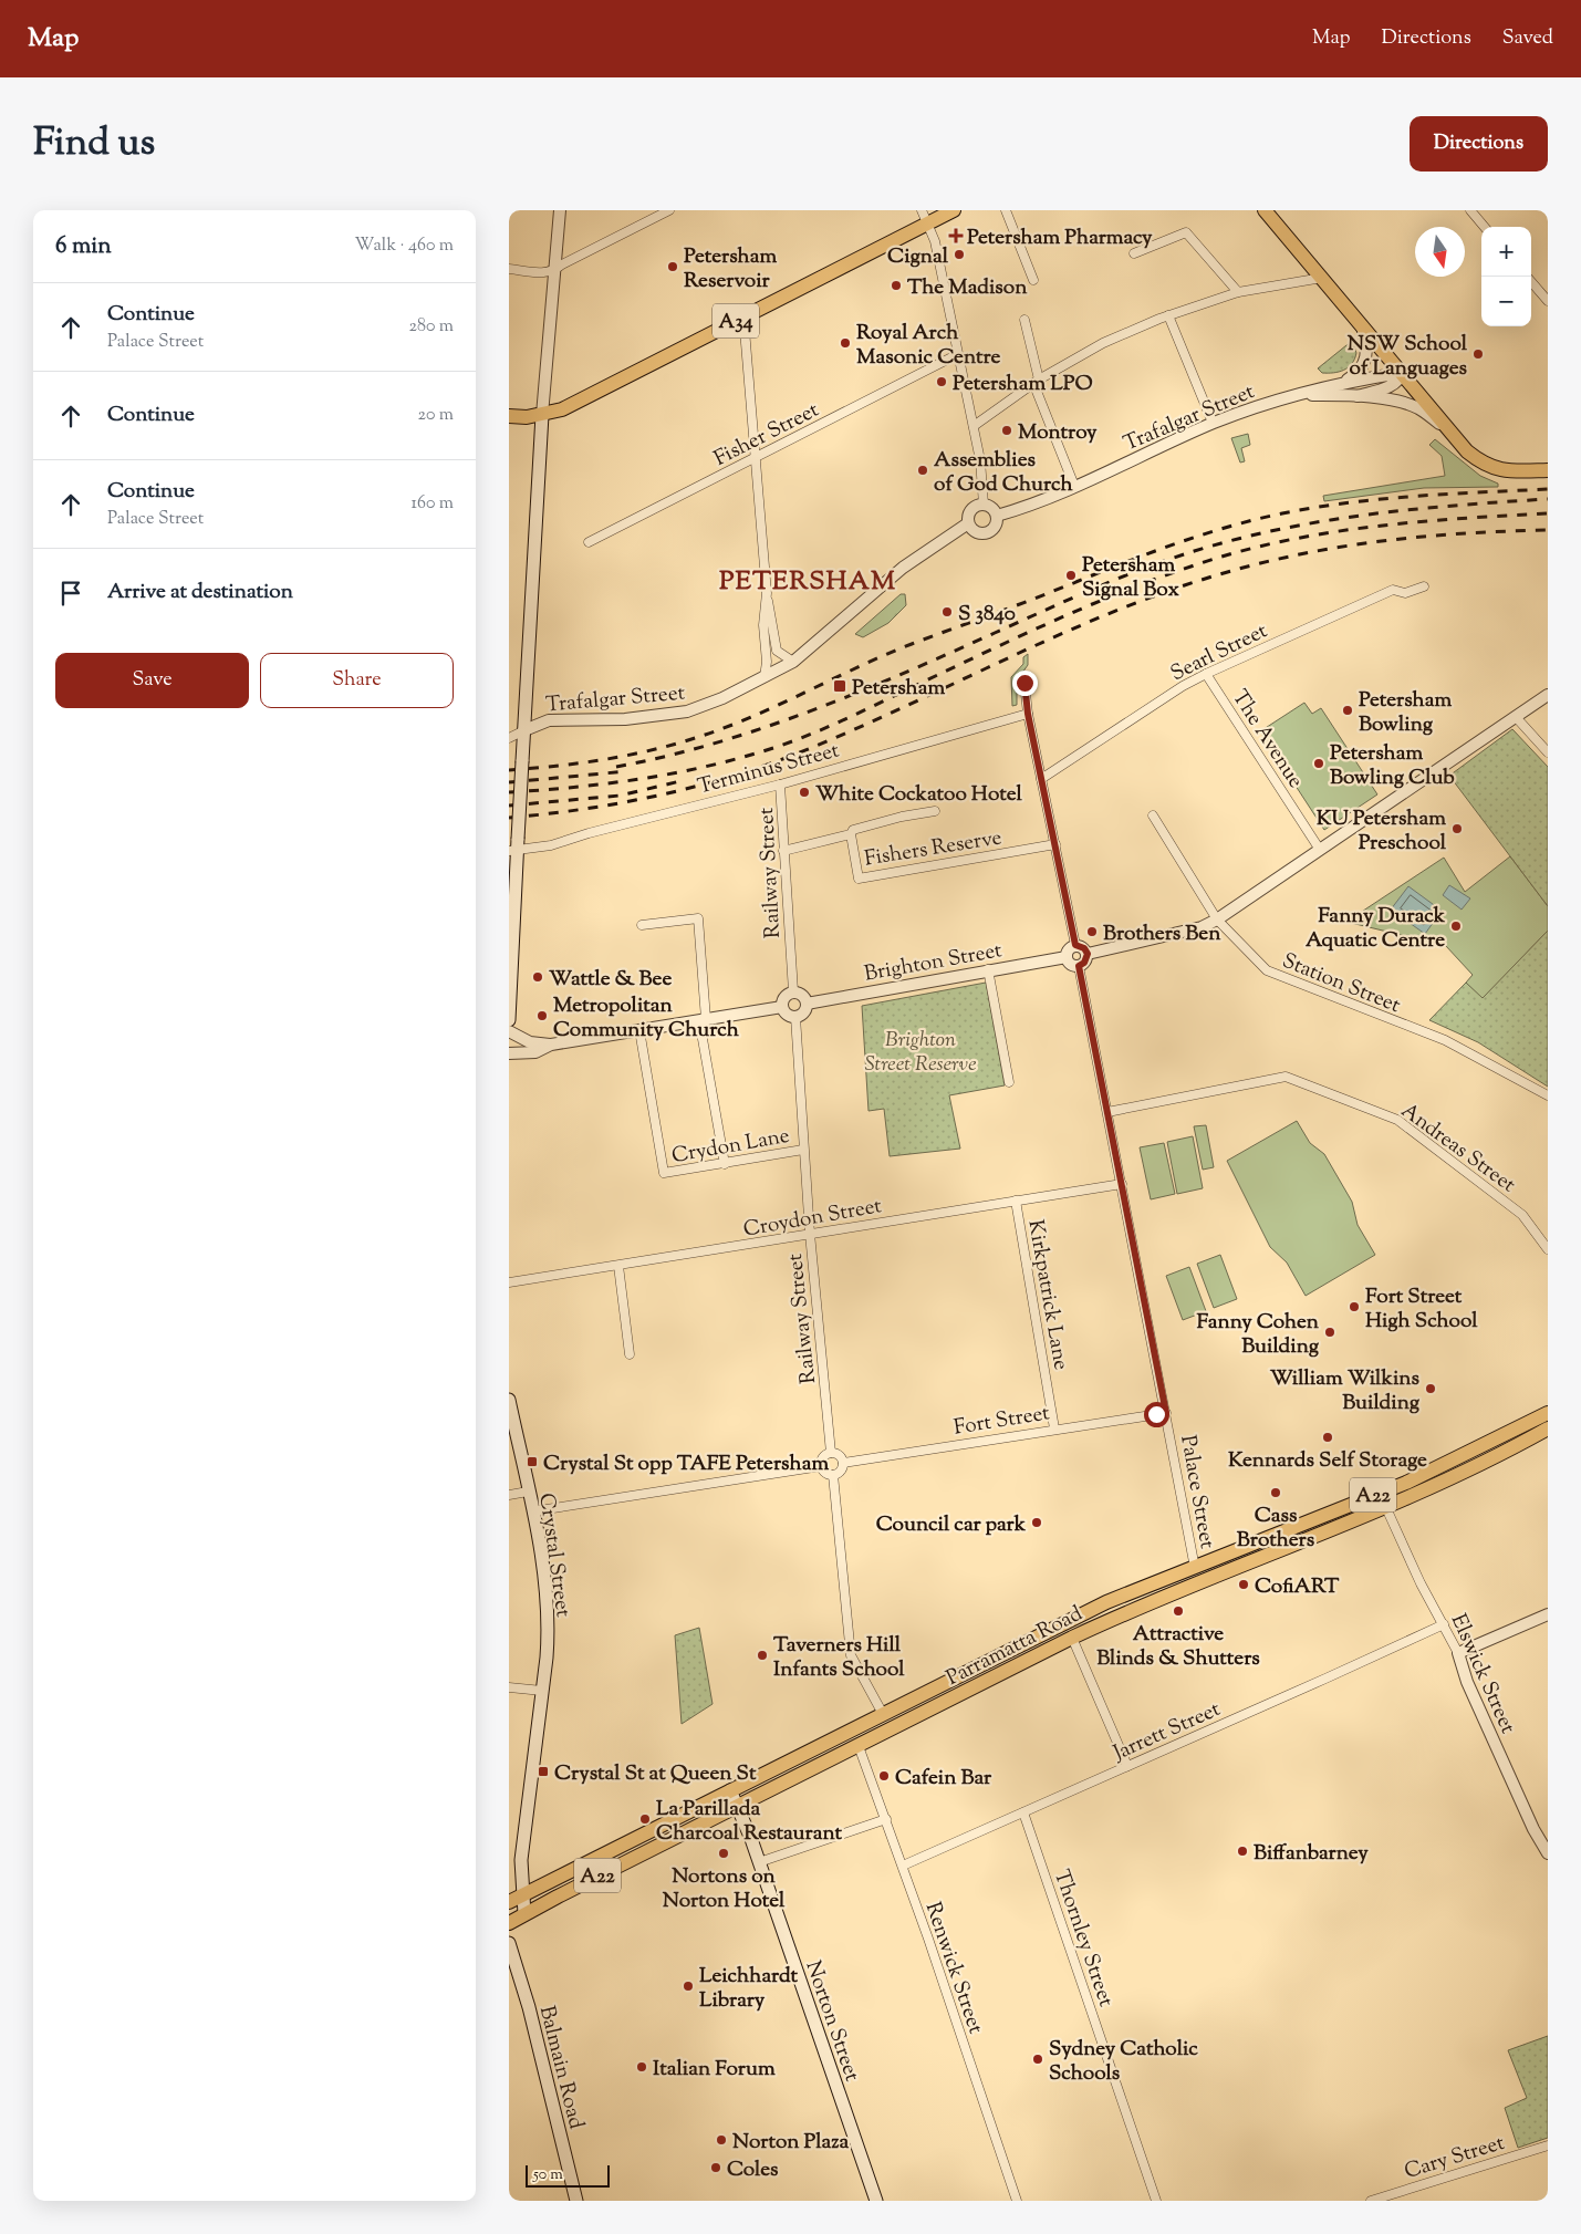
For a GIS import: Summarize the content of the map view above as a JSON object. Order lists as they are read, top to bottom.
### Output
{
  "streets": {
    "main road": [
      "A34",
      "A22",
      "Crystal Street",
      "Parramatta Road",
      "Norton Street",
      "Balmain Road"
    ],
    "street": [
      "Trafalgar Street",
      "Fisher Street",
      "Searl Street",
      "The Avenue",
      "Terminus Street",
      "Fishers Reserve",
      "Railway Street",
      "Brighton Street",
      "Station Street",
      "Crydon Lane",
      "Andreas Street",
      "Croydon Street",
      "Kirkpatrick Lane",
      "Fort Street",
      "Palace Street",
      "Elswick Street",
      "Jarrett Street",
      "Thornley Street",
      "Renwick Street",
      "Cary Street"
    ]
  },
  "crossings": [
    ["Searl Street", "The Avenue"],
    ["Terminus Street", "Railway Street"],
    ["Railway Street", "Brighton Street"],
    ["Railway Street", "Crydon Lane"],
    ["Railway Street", "Croydon Street"],
    ["Railway Street", "Fort Street"],
    ["Brighton Street", "Palace Street"],
    ["Andreas Street", "Palace Street"],
    ["Croydon Street", "Kirkpatrick Lane"],
    ["Croydon Street", "Palace Street"],
    ["Kirkpatrick Lane", "Fort Street"],
    ["Fort Street", "Palace Street"],
    ["Palace Street", "Parramatta Road"],
    ["Crystal Street", "Parramatta Road"],
    ["Parramatta Road", "Elswick Street"],
    ["Parramatta Road", "Renwick Street"],
    ["Parramatta Road", "Norton Street"],
    ["Elswick Street", "Jarrett Street"],
    ["Jarrett Street", "Thornley Street"],
    ["Jarrett Street", "Renwick Street"]
  ],
  "districts": ["PETERSHAM"],
  "parks": ["Brighton Street Reserve"],
  "places": {
    "health": ["Petersham Pharmacy"],
    "other": [
      "Cignal",
      "Petersham Reservoir",
      "The Madison",
      "Royal Arch Masonic Centre",
      "NSW School of Languages",
      "Petersham LPO",
      "Montroy",
      "Assemblies of God Church",
      "Petersham Signal Box",
      "S 3840",
      "Petersham Bowling",
      "Petersham Bowling Club",
      "White Cockatoo Hotel",
      "KU Petersham Preschool",
      "Fanny Durack Aquatic Centre",
      "Brothers Ben",
      "Wattle & Bee",
      "Metropolitan Community Church",
      "Fort Street High School",
      "Fanny Cohen Building",
      "William Wilkins Building",
      "Kennards Self Storage",
      "Cass Brothers",
      "Council car park",
      "CofiART",
      "Attractive Blinds & Shutters",
      "Taverners Hill Infants School",
      "Cafein Bar",
      "La Parillada Charcoal Restaurant",
      "Biffanbarney",
      "Nortons on Norton Hotel",
      "Leichhardt Library",
      "Sydney Catholic Schools",
      "Italian Forum",
      "Norton Plaza",
      "Coles"
    ],
    "transit": ["Petersham", "Crystal St opp TAFE Petersham", "Crystal St at Queen St"]
  },
  "scale_bar": "50 m",
  "north": "bottom",
  "page": {
    "header": "Map",
    "nav": ["Map", "Directions", "Saved"],
    "title": "Find us",
    "buttons": [
      "Directions",
      ["Save", "Share"]
    ],
    "heading": ["6 min", "Walk · 460 m"],
    "map_buttons": ["+", "−"],
    "list": [
      ["Continue", "Palace Street", "280 m"],
      ["Continue", "20 m"],
      ["Continue", "Palace Street", "160 m"],
      "Arrive at destination"
    ],
    "scale": "50 m"
  }
}
